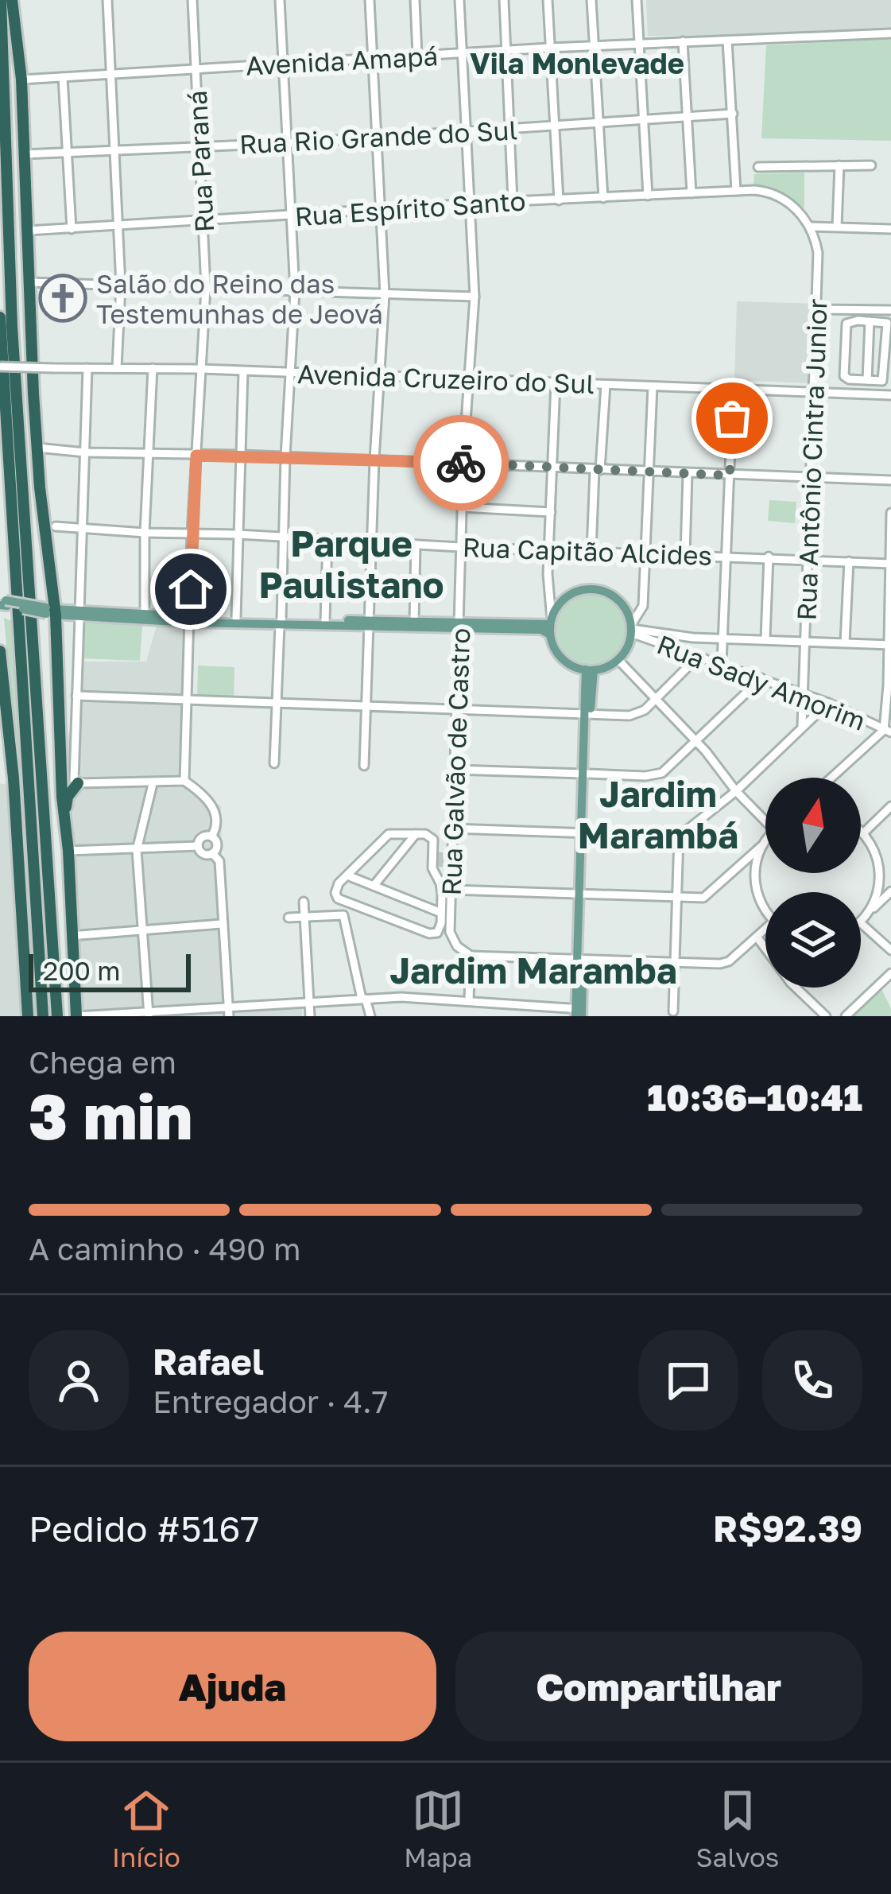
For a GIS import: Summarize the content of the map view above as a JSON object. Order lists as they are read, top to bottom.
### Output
{
  "streets": {
    "street": [
      "Avenida Amapá",
      "Rua Rio Grande do Sul",
      "Rua Paraná",
      "Rua Espírito Santo",
      "Avenida Cruzeiro do Sul",
      "Rua Antônio Cintra Junior",
      "Rua Capitão Alcides",
      "Rua Sady Amorim",
      "Rua Galvão de Castro"
    ]
  },
  "crossings": [
    ["Avenida Amapá", "Rua Paraná"],
    ["Avenida Amapá", "Rua Galvão de Castro"],
    ["Rua Rio Grande do Sul", "Rua Paraná"],
    ["Rua Rio Grande do Sul", "Rua Galvão de Castro"],
    ["Rua Paraná", "Rua Espírito Santo"],
    ["Rua Paraná", "Avenida Cruzeiro do Sul"],
    ["Rua Paraná", "Rua Capitão Alcides"],
    ["Rua Espírito Santo", "Rua Antônio Cintra Junior"],
    ["Rua Espírito Santo", "Rua Galvão de Castro"],
    ["Avenida Cruzeiro do Sul", "Rua Antônio Cintra Junior"],
    ["Avenida Cruzeiro do Sul", "Rua Galvão de Castro"],
    ["Rua Antônio Cintra Junior", "Rua Capitão Alcides"],
    ["Rua Antônio Cintra Junior", "Rua Sady Amorim"],
    ["Rua Capitão Alcides", "Rua Galvão de Castro"]
  ],
  "districts": [
    "Vila Monlevade",
    "Parque Paulistano",
    "Jardim Marambá",
    "Jardim Maramba"
  ],
  "places": {
    "church": ["Salão do Reino das Testemunhas de Jeová"]
  },
  "scale_bar": "200 m",
  "north": "top",
  "page": {
    "scale": "200 m",
    "heading": ["3 min", "Chega em", "10:36–10:41"],
    "panel": [
      "Rafael",
      "Entregador · 4.7",
      "Pedido #5167",
      "R$92.39"
    ],
    "bar": "A caminho · 490 m",
    "buttons": ["Ajuda", "Compartilhar"],
    "tabs": ["Início", "Mapa", "Salvos"]
  }
}
